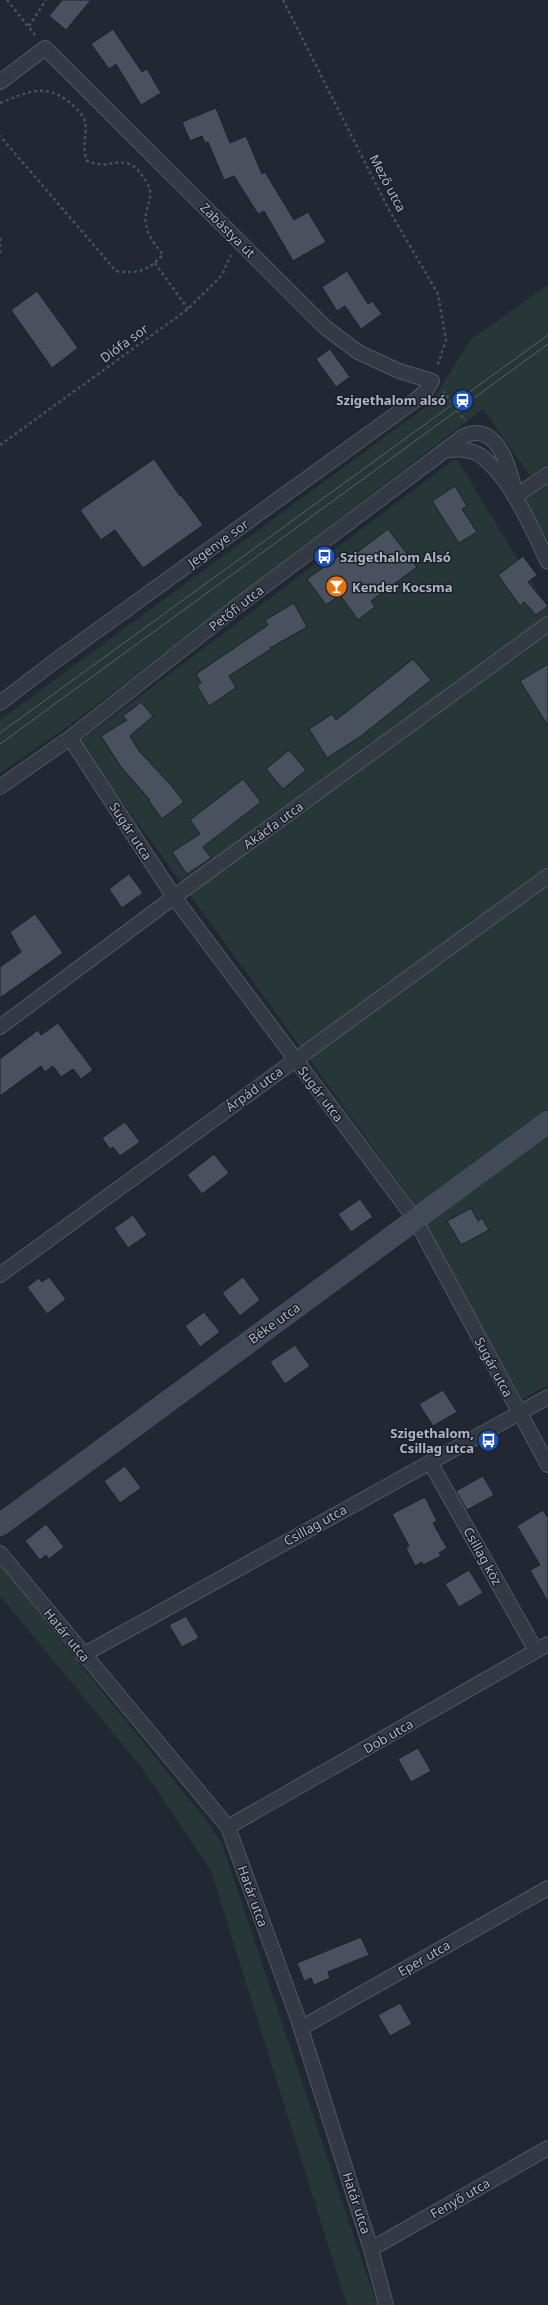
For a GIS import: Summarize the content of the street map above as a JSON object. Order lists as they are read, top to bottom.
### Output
{
  "streets": {
    "street": [
      "Zabástya út",
      "Jegenye sor",
      "Petőfi utca",
      "Akácfa utca",
      "Sugár utca",
      "Árpád utca",
      "Béke utca",
      "Csillag utca",
      "Csillag köz",
      "Határ utca",
      "Dob utca",
      "Eper utca",
      "Fenyő utca"
    ],
    "path": ["Mező utca", "Diófa sor"]
  },
  "crossings": [
    ["Mező utca", "Zabástya út"],
    ["Mező utca", "Jegenye sor"],
    ["Zabástya út", "Diófa sor"],
    ["Zabástya út", "Jegenye sor"],
    ["Petőfi utca", "Sugár utca"],
    ["Akácfa utca", "Sugár utca"],
    ["Sugár utca", "Árpád utca"],
    ["Sugár utca", "Béke utca"],
    ["Sugár utca", "Csillag utca"],
    ["Csillag utca", "Csillag köz"],
    ["Csillag utca", "Határ utca"],
    ["Csillag köz", "Dob utca"],
    ["Határ utca", "Dob utca"],
    ["Határ utca", "Eper utca"],
    ["Határ utca", "Fenyő utca"]
  ],
  "places": {
    "station": ["Szigethalom alsó"],
    "bus stop": ["Szigethalom Alsó", "Szigethalom, Csillag utca"],
    "bar": ["Kender Kocsma"]
  }
}
